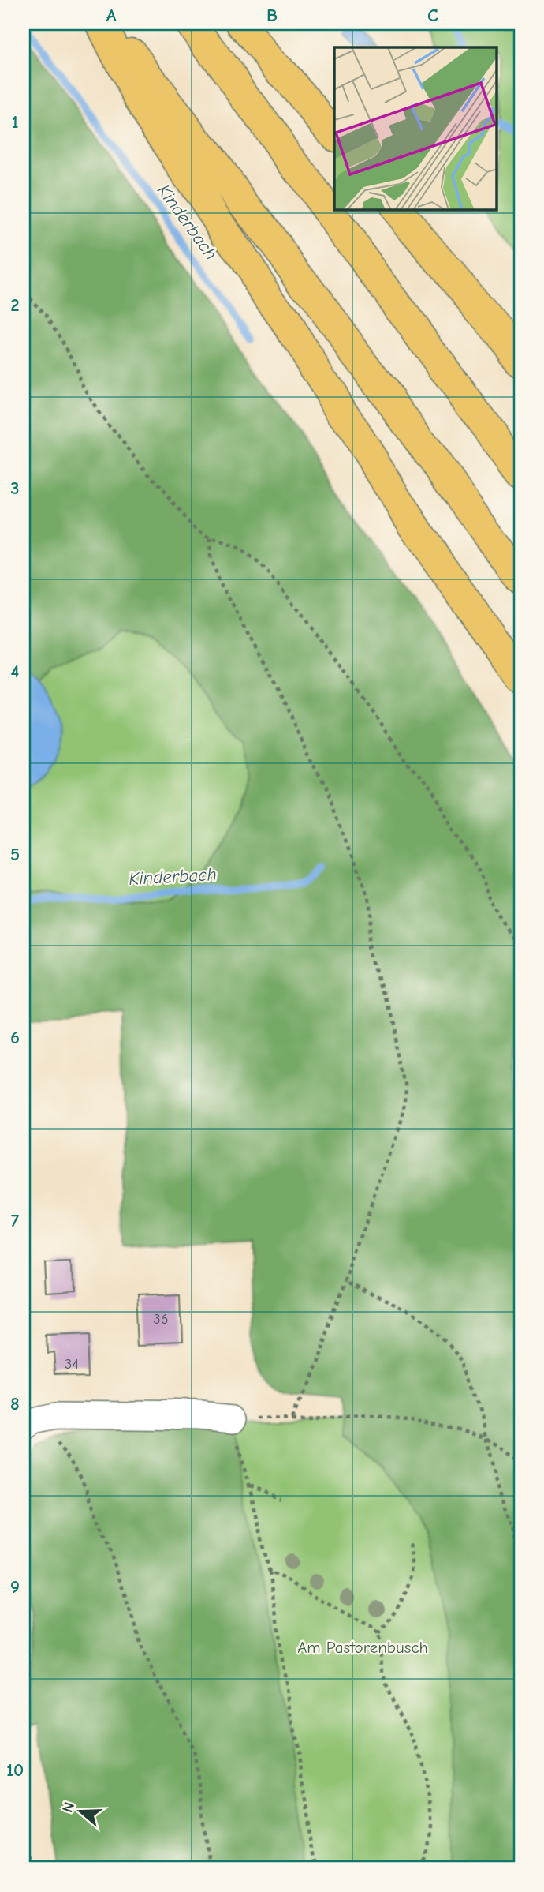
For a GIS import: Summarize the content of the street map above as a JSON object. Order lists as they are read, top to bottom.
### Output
{
  "water": ["Kinderbach"],
  "parks": ["Am Pastorenbusch"],
  "house_numbers": ["36", "34"],
  "north": "left",
  "grid": {
    "columns": ["A", "B", "C"],
    "rows": [
      "1",
      "2",
      "3",
      "4",
      "5",
      "6",
      "7",
      "8",
      "9",
      "10"
    ]
  }
}
